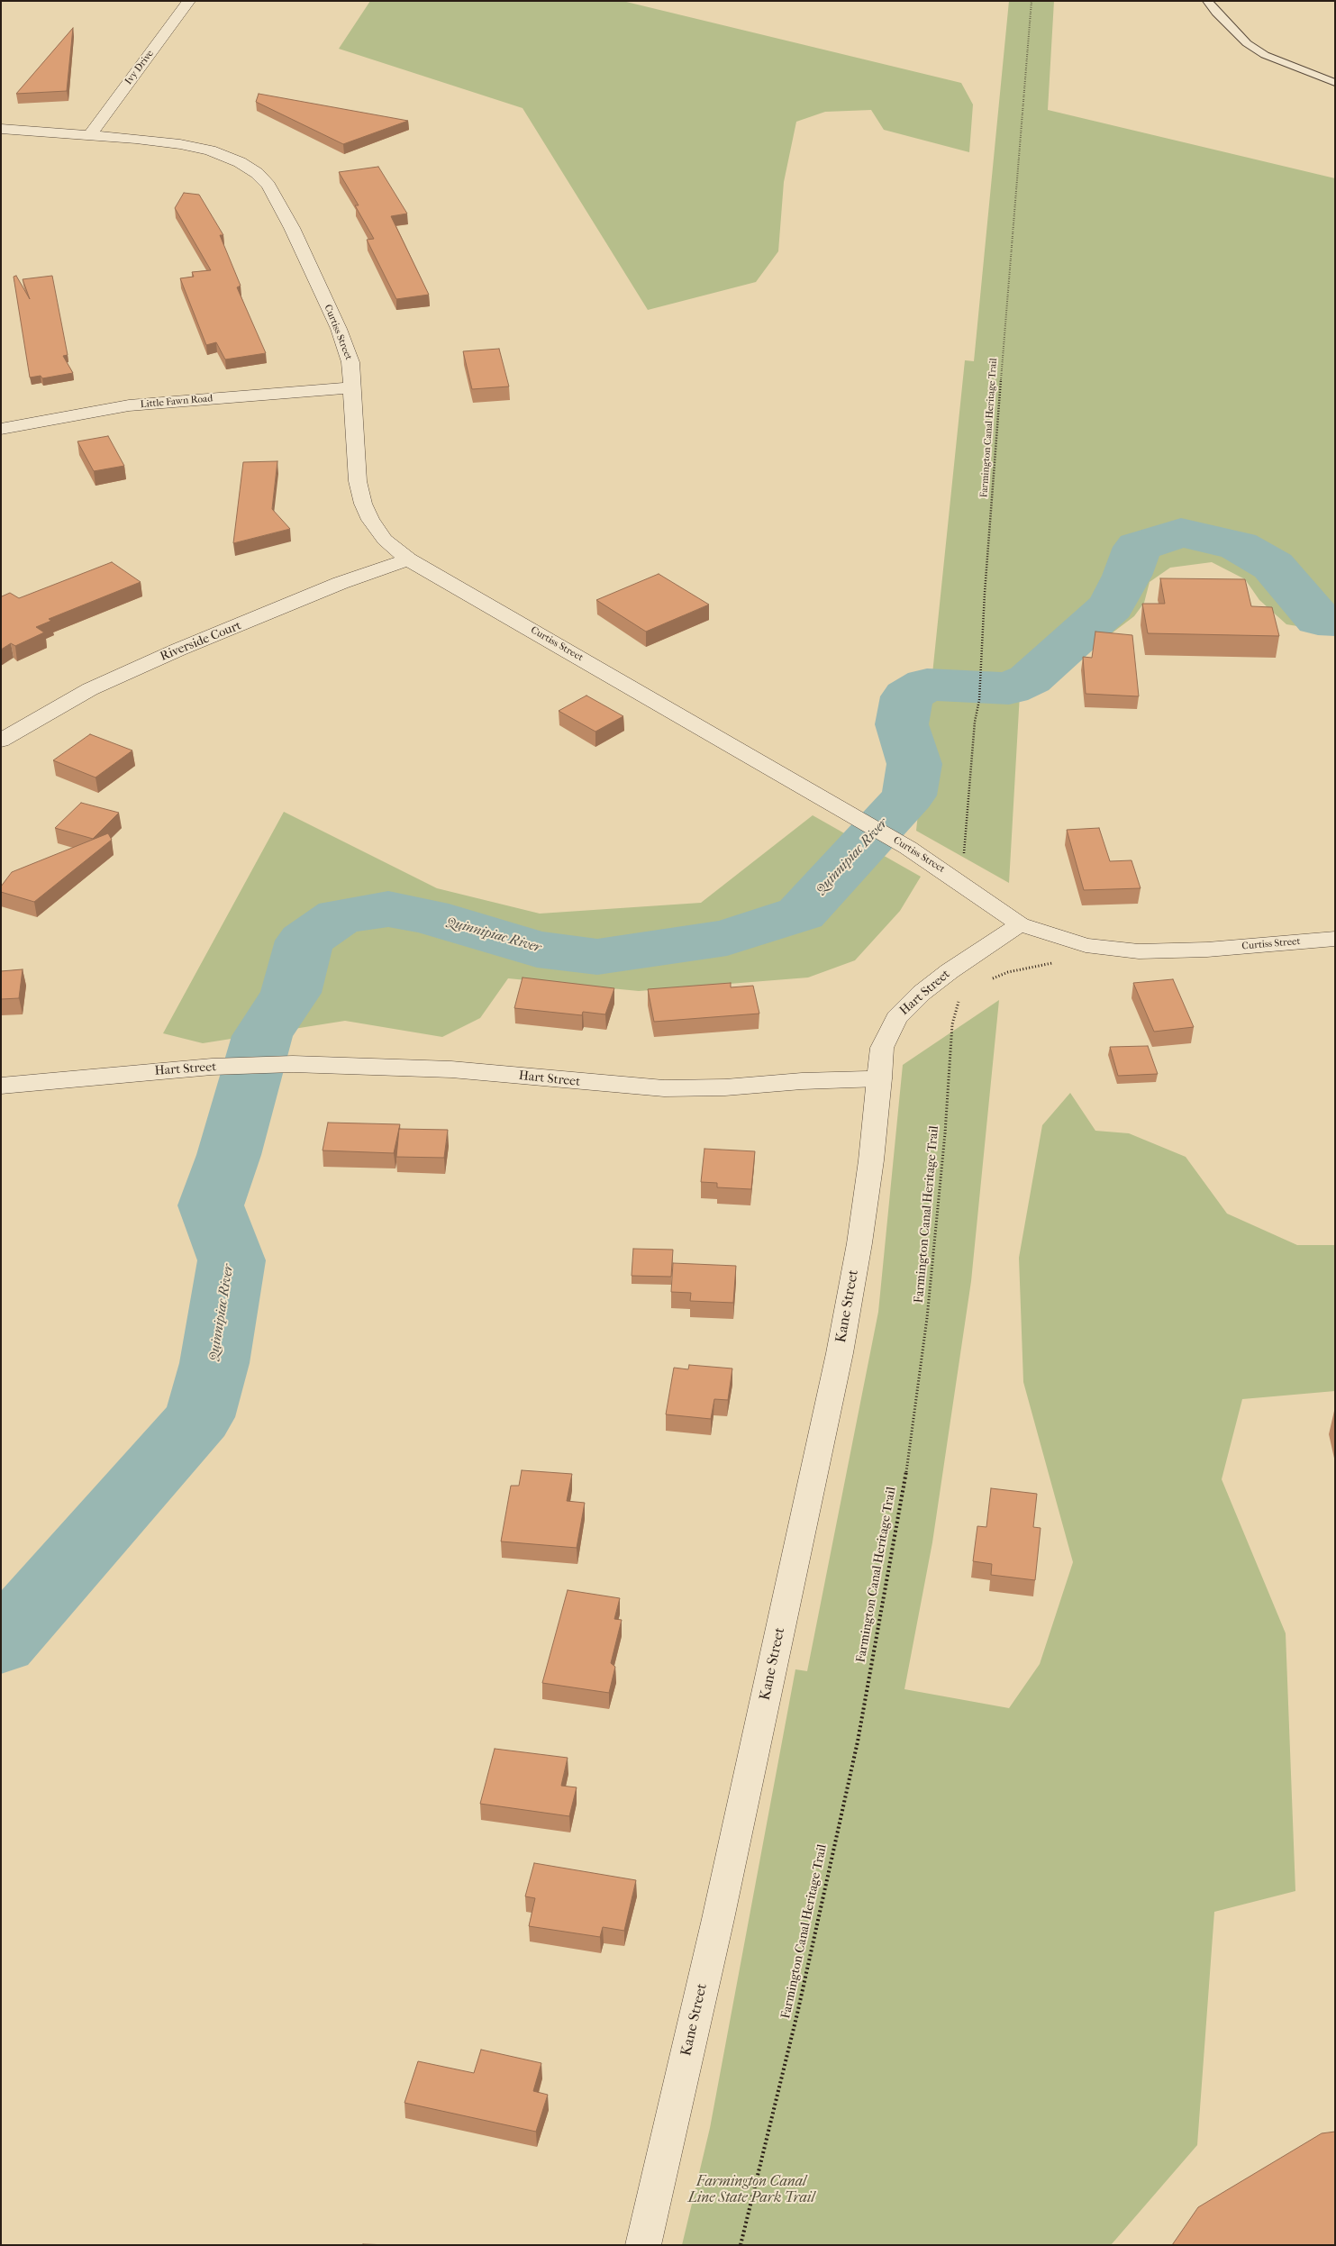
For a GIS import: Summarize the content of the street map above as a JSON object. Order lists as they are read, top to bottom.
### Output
{
  "streets": {
    "street": [
      "Ivy Drive",
      "Curtiss Street",
      "Little Fawn Road",
      "Riverside Court",
      "Hart Street",
      "Kane Street"
    ],
    "path": ["Farmington Canal Heritage Trail"]
  },
  "crossings": [
    ["Ivy Drive", "Curtiss Street"],
    ["Curtiss Street", "Little Fawn Road"],
    ["Curtiss Street", "Riverside Court"],
    ["Curtiss Street", "Hart Street"],
    ["Hart Street", "Kane Street"]
  ],
  "water": ["Quinnipiac River"],
  "parks": ["Farmington Canal Line State Park Trail"]
}
